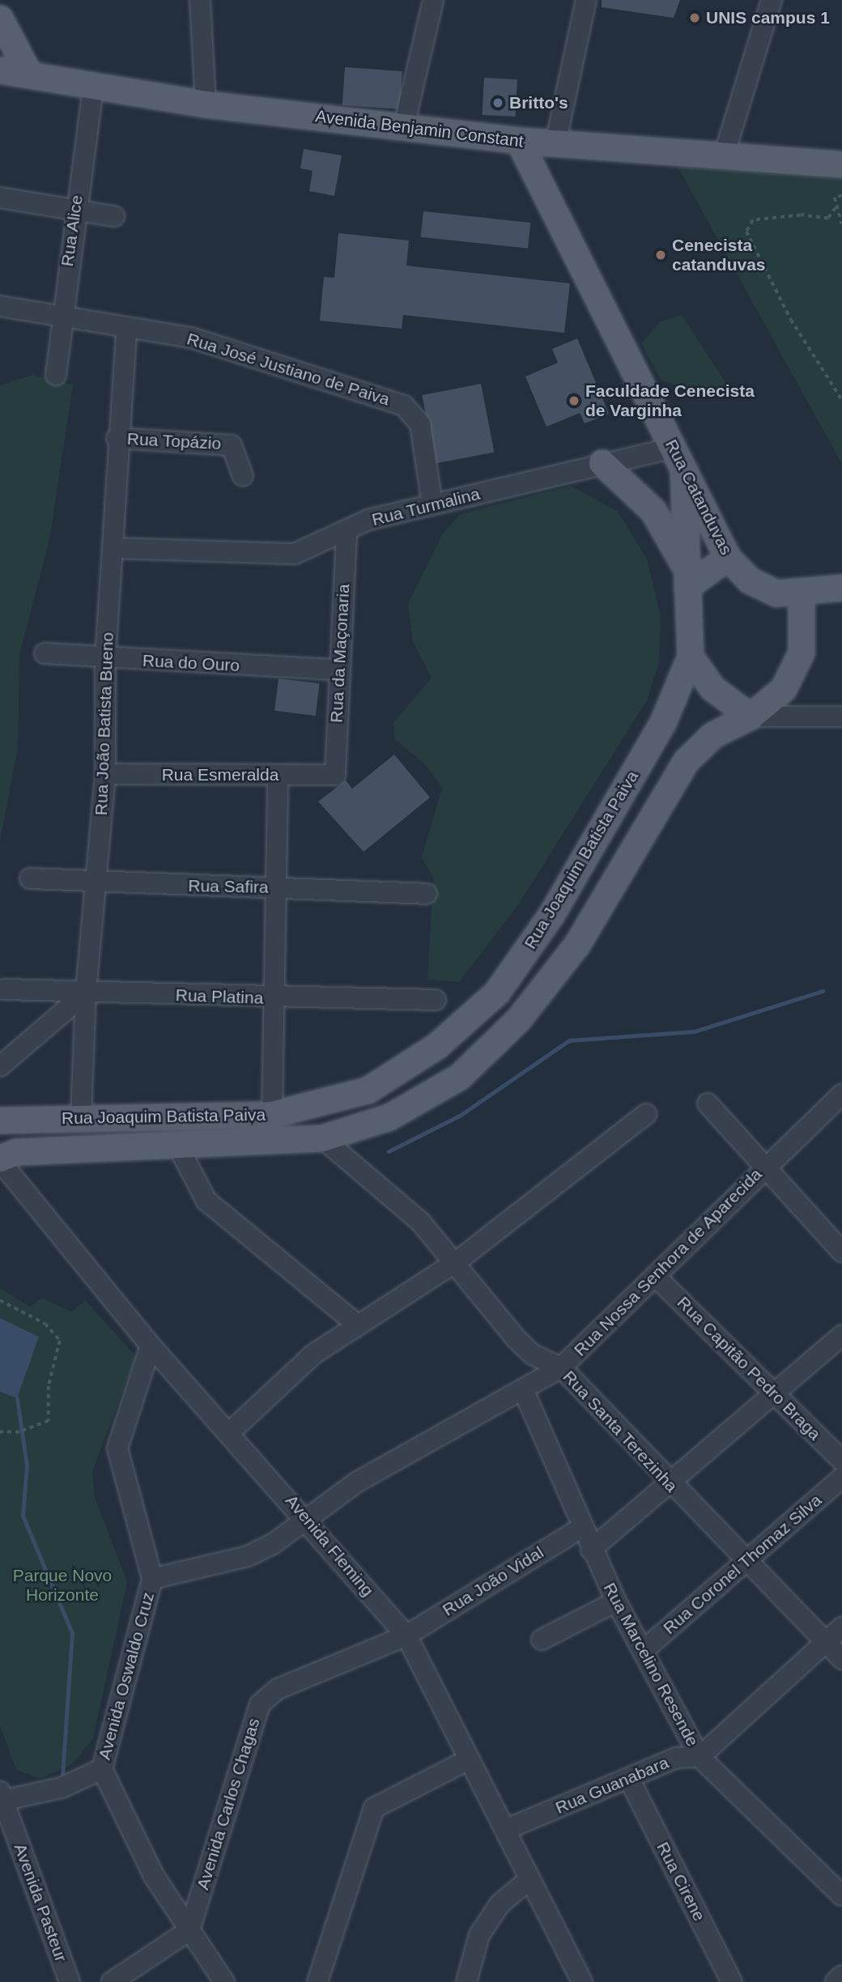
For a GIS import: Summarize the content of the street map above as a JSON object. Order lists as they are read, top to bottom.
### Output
{
  "streets": {
    "main road": ["Avenida Benjamin Constant", "Rua Catanduvas", "Rua Joaquim Batista Paiva"],
    "street": [
      "Rua Alice",
      "Rua José Justiano de Paiva",
      "Rua Topázio",
      "Rua Turmalina",
      "Rua da Maçonaria",
      "Rua do Ouro",
      "Rua João Batista Bueno",
      "Rua Esmeralda",
      "Rua Safira",
      "Rua Platina",
      "Rua Nossa Senhora de Aparecida",
      "Rua Capitão Pedro Braga",
      "Rua Santa Terezinha",
      "Avenida Fleming",
      "Rua Coronel Thomaz Silva",
      "Rua João Vidal",
      "Rua Marcelino Resende",
      "Avenida Oswaldo Cruz",
      "Rua Guanabara",
      "Avenida Carlos Chagas",
      "Rua Cirene",
      "Avenida Pasteur"
    ]
  },
  "crossings": [
    ["Avenida Benjamin Constant", "Rua Alice"],
    ["Avenida Benjamin Constant", "Rua Catanduvas"],
    ["Rua Alice", "Rua José Justiano de Paiva"],
    ["Rua José Justiano de Paiva", "Rua Turmalina"],
    ["Rua José Justiano de Paiva", "Rua João Batista Bueno"],
    ["Rua Topázio", "Rua João Batista Bueno"],
    ["Rua Catanduvas", "Rua Turmalina"],
    ["Rua Catanduvas", "Rua Joaquim Batista Paiva"],
    ["Rua Turmalina", "Rua da Maçonaria"],
    ["Rua Turmalina", "Rua João Batista Bueno"],
    ["Rua Turmalina", "Rua Joaquim Batista Paiva"],
    ["Rua da Maçonaria", "Rua do Ouro"],
    ["Rua da Maçonaria", "Rua Esmeralda"],
    ["Rua do Ouro", "Rua João Batista Bueno"],
    ["Rua João Batista Bueno", "Rua Esmeralda"],
    ["Rua João Batista Bueno", "Rua Joaquim Batista Paiva"],
    ["Rua João Batista Bueno", "Rua Safira"],
    ["Rua João Batista Bueno", "Rua Platina"],
    ["Rua Joaquim Batista Paiva", "Rua Santa Terezinha"],
    ["Rua Joaquim Batista Paiva", "Avenida Fleming"],
    ["Rua Nossa Senhora de Aparecida", "Rua Capitão Pedro Braga"],
    ["Rua Nossa Senhora de Aparecida", "Rua Santa Terezinha"],
    ["Rua Nossa Senhora de Aparecida", "Avenida Fleming"],
    ["Rua Nossa Senhora de Aparecida", "Rua Marcelino Resende"],
    ["Rua Nossa Senhora de Aparecida", "Avenida Oswaldo Cruz"],
    ["Rua Santa Terezinha", "Rua Coronel Thomaz Silva"],
    ["Avenida Fleming", "Rua João Vidal"],
    ["Avenida Fleming", "Avenida Oswaldo Cruz"],
    ["Avenida Fleming", "Rua Guanabara"],
    ["Avenida Fleming", "Avenida Carlos Chagas"],
    ["Rua Coronel Thomaz Silva", "Rua Marcelino Resende"],
    ["Rua João Vidal", "Rua Marcelino Resende"],
    ["Rua João Vidal", "Avenida Carlos Chagas"],
    ["Rua Marcelino Resende", "Rua Guanabara"],
    ["Avenida Oswaldo Cruz", "Avenida Pasteur"],
    ["Rua Guanabara", "Rua Cirene"]
  ],
  "parks": ["Parque Novo Horizonte"],
  "places": [
    "UNIS campus 1",
    "Britto's",
    "Cenecista catanduvas",
    "Faculdade Cenecista de Varginha"
  ]
}
